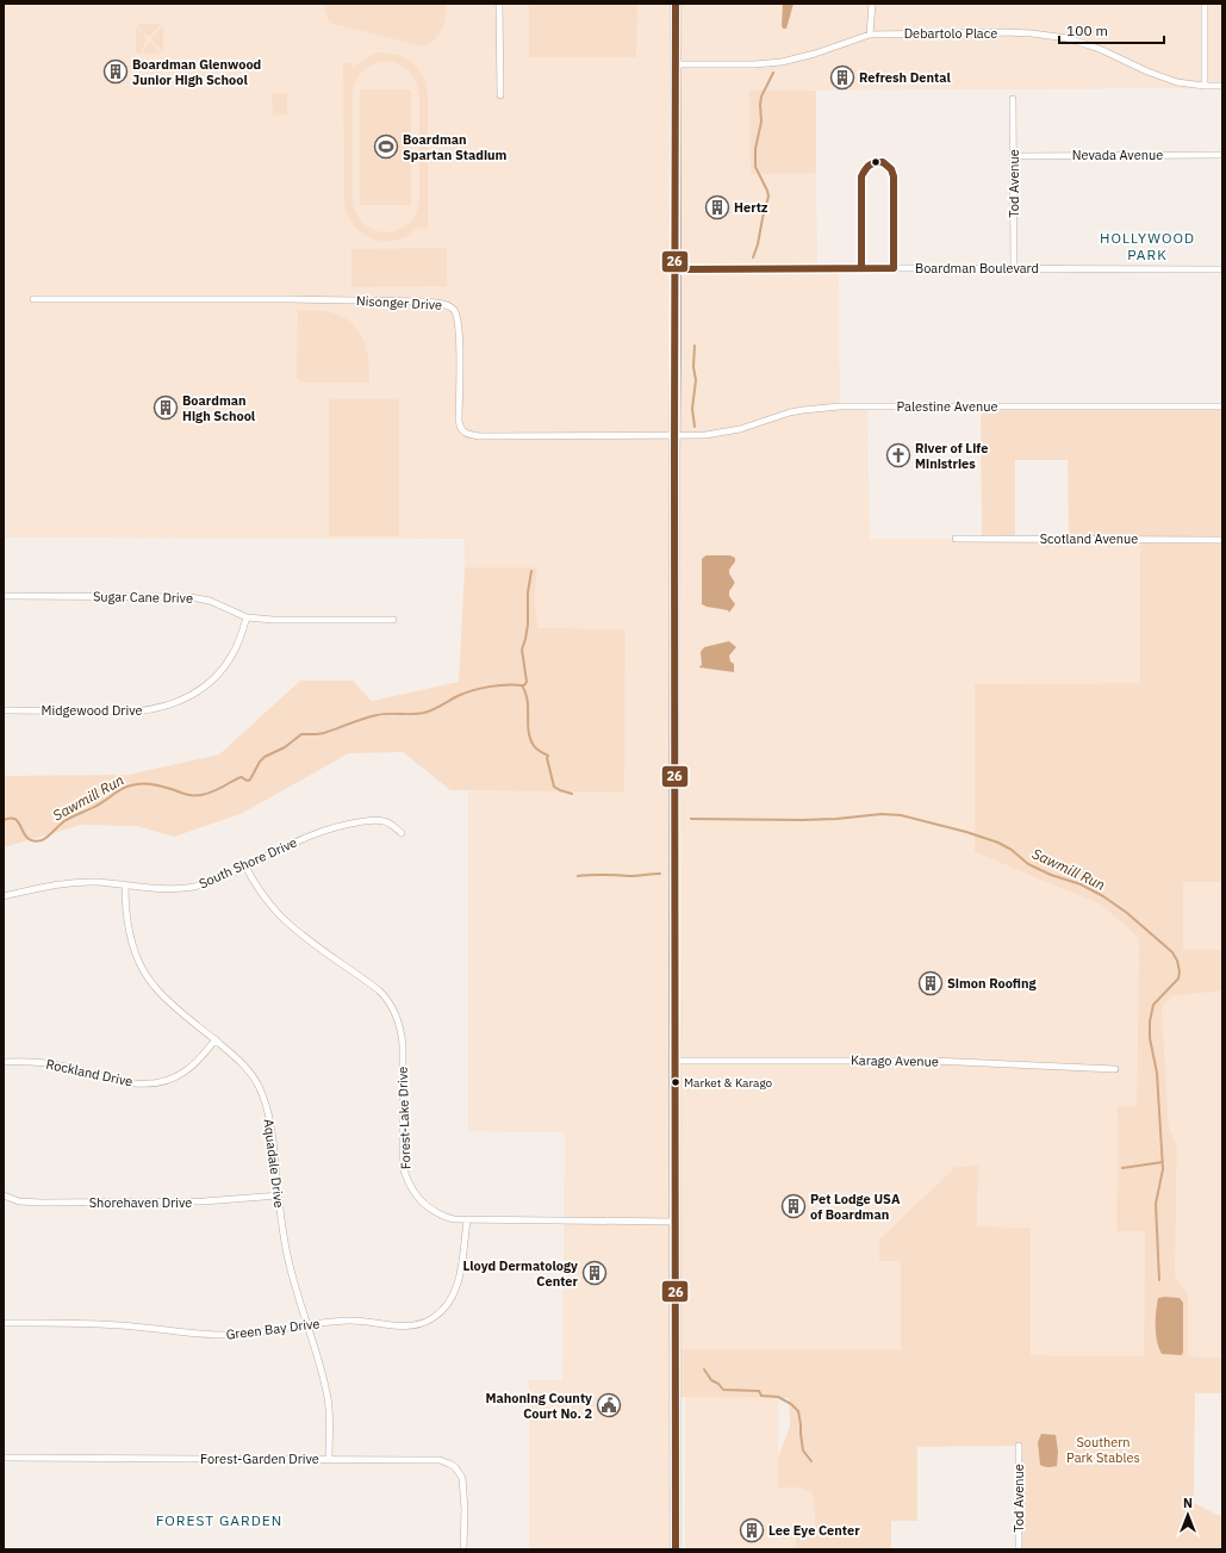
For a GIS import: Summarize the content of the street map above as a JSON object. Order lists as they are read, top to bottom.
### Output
{
  "streets": {
    "street": [
      "Debartolo Place",
      "Nevada Avenue",
      "Tod Avenue",
      "Boardman Boulevard",
      "Nisonger Drive",
      "Palestine Avenue",
      "Scotland Avenue",
      "Sugar Cane Drive",
      "Midgewood Drive",
      "South Shore Drive",
      "Karago Avenue",
      "Rockland Drive",
      "Forest-Lake Drive",
      "Aquadale Drive",
      "Shorehaven Drive",
      "Green Bay Drive",
      "Forest-Garden Drive"
    ]
  },
  "crossings": [
    ["Nevada Avenue", "Tod Avenue"],
    ["Tod Avenue", "Boardman Boulevard"],
    ["Nisonger Drive", "Palestine Avenue"],
    ["Sugar Cane Drive", "Midgewood Drive"],
    ["South Shore Drive", "Forest-Lake Drive"],
    ["South Shore Drive", "Aquadale Drive"],
    ["Rockland Drive", "Aquadale Drive"],
    ["Forest-Lake Drive", "Green Bay Drive"],
    ["Aquadale Drive", "Shorehaven Drive"],
    ["Aquadale Drive", "Green Bay Drive"],
    ["Aquadale Drive", "Forest-Garden Drive"]
  ],
  "districts": ["HOLLYWOOD PARK", "FOREST GARDEN"],
  "water": ["Sawmill Run"],
  "parks": ["Southern Park Stables"],
  "places": {
    "building": [
      "Boardman Glenwood Junior High School",
      "Refresh Dental",
      "Hertz",
      "Boardman High School",
      "Simon Roofing",
      "Pet Lodge USA of Boardman",
      "Lloyd Dermatology Center",
      "Lee Eye Center"
    ],
    "sports": ["Boardman Spartan Stadium"],
    "church": ["River of Life Ministries"],
    "other": ["Market & Karago"],
    "public building": ["Mahoning County Court No. 2"]
  },
  "lines": ["transit line 26"],
  "scale_bar": "100 m",
  "north": "top"
}
